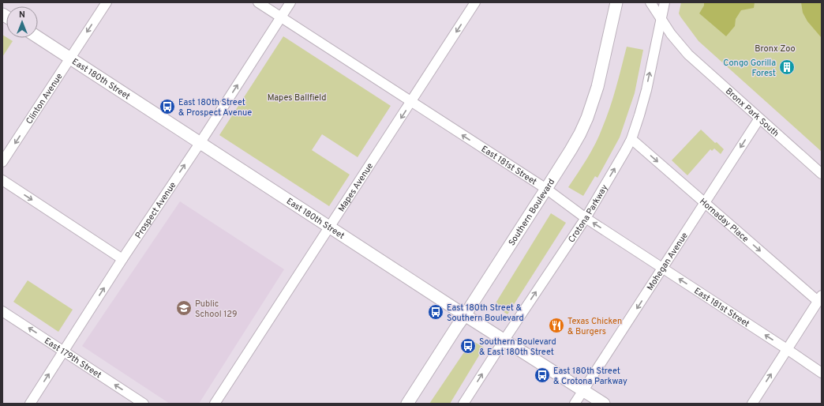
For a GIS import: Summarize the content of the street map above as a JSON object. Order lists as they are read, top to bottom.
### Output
{
  "streets": {
    "main road": ["East 180th Street", "Southern Boulevard"],
    "street": [
      "Clinton Avenue",
      "Bronx Park South",
      "East 181st Street",
      "Mapes Avenue",
      "Prospect Avenue",
      "Crotona Parkway",
      "Hornaday Place",
      "Mohegan Avenue",
      "East 179th Street"
    ]
  },
  "crossings": [
    ["East 180th Street", "Clinton Avenue"],
    ["East 180th Street", "Mapes Avenue"],
    ["East 180th Street", "Prospect Avenue"],
    ["East 180th Street", "Southern Boulevard"],
    ["East 180th Street", "Crotona Parkway"],
    ["East 180th Street", "Mohegan Avenue"],
    ["Bronx Park South", "Crotona Parkway"],
    ["Bronx Park South", "Mohegan Avenue"],
    ["East 181st Street", "Mapes Avenue"],
    ["East 181st Street", "Prospect Avenue"],
    ["East 181st Street", "Southern Boulevard"],
    ["East 181st Street", "Crotona Parkway"],
    ["East 181st Street", "Mohegan Avenue"],
    ["Prospect Avenue", "East 179th Street"],
    ["Crotona Parkway", "Hornaday Place"],
    ["Hornaday Place", "Mohegan Avenue"]
  ],
  "one_way": [
    "Clinton Avenue",
    "East 181st Street",
    "Mapes Avenue",
    "Prospect Avenue",
    "Crotona Parkway",
    "Hornaday Place",
    "Mohegan Avenue",
    "East 179th Street"
  ],
  "parks": ["Bronx Zoo", "Mapes Ballfield"],
  "places": {
    "building": ["Congo Gorilla Forest"],
    "bus stop": [
      "East 180th Street & Prospect Avenue",
      "East 180th Street & Southern Boulevard",
      "Southern Boulevard & East 180th Street",
      "East 180th Street & Crotona Parkway"
    ],
    "school or university": ["Public School 129"],
    "restaurant": ["Texas Chicken & Burgers"]
  },
  "north": "top"
}
